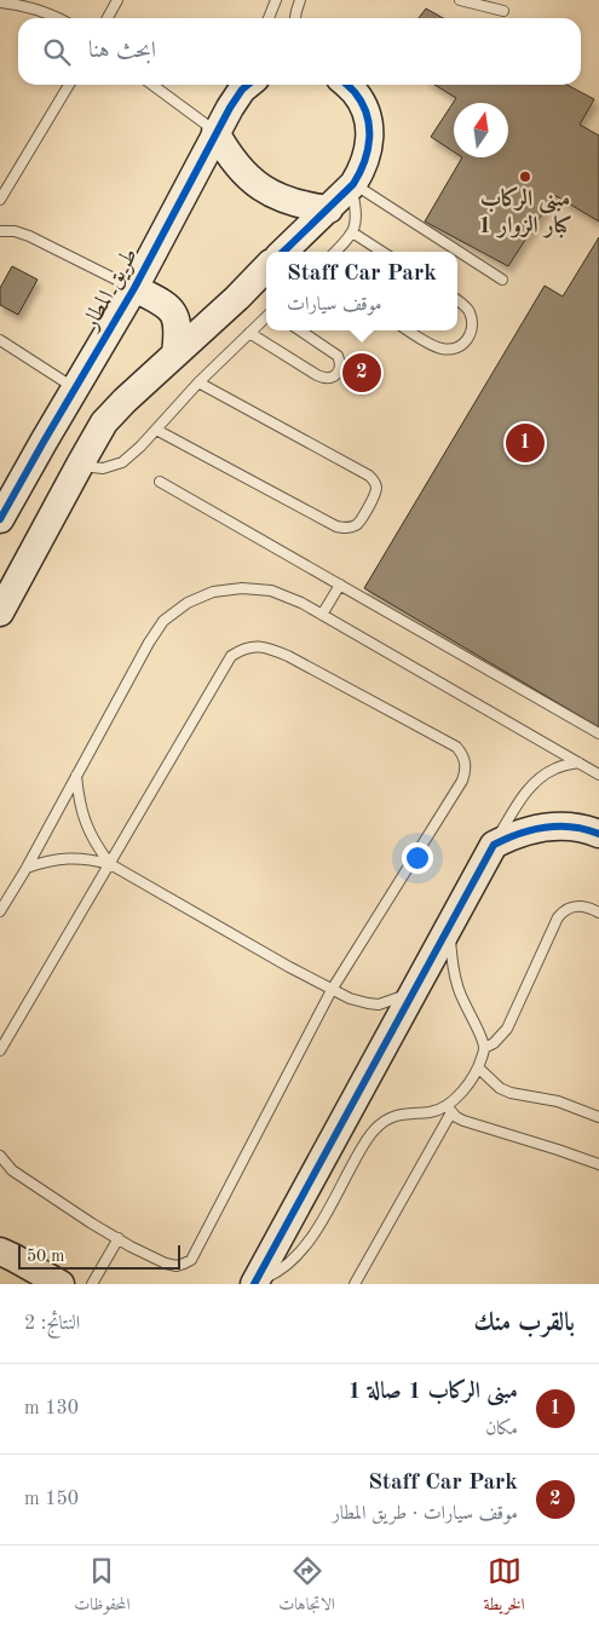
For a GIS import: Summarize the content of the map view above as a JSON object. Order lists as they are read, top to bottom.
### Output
{
  "streets": {
    "street": ["طريق المطار"]
  },
  "places": ["مبنى الركاب 1 كبار الزوار"],
  "scale_bar": "50 m",
  "north": "top",
  "page": {
    "search": "ابحث هنا",
    "popup": ["Staff Car Park", "موقف سيارات"],
    "pins": ["2", "1"],
    "scale": "50 m",
    "heading": ["بالقرب منك", "النتائج: 2"],
    "list": [
      {
        "mark": "1",
        "name": "مبنى الركاب 1 صالة 1",
        "note": "مكان",
        "value": "130 m"
      },
      {
        "mark": "2",
        "name": "Staff Car Park",
        "note": "موقف سيارات · طريق المطار",
        "value": "150 m"
      }
    ],
    "nav": ["الخريطة", "الاتجاهات", "المحفوظات"]
  }
}
